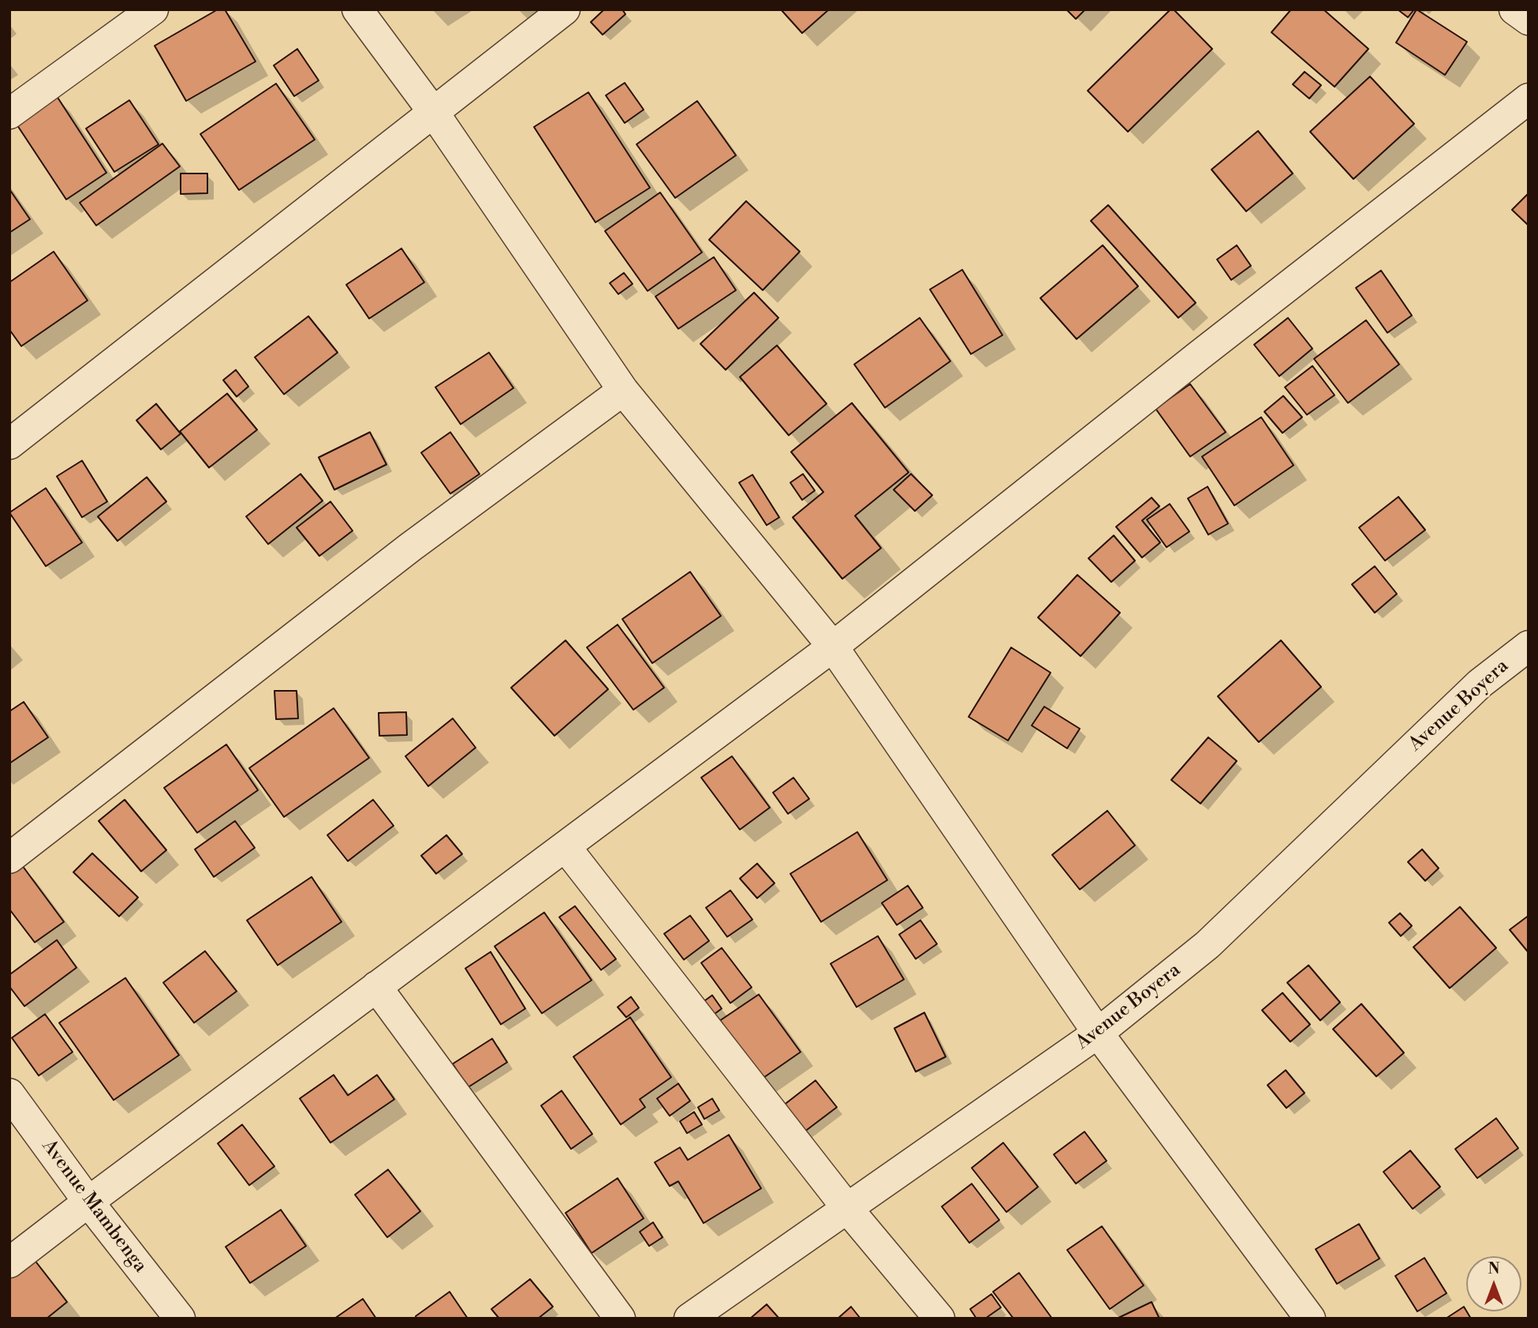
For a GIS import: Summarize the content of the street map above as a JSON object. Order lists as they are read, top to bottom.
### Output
{
  "streets": {
    "street": ["Avenue Boyera", "Avenue Mambenga"]
  },
  "north": "top"
}
